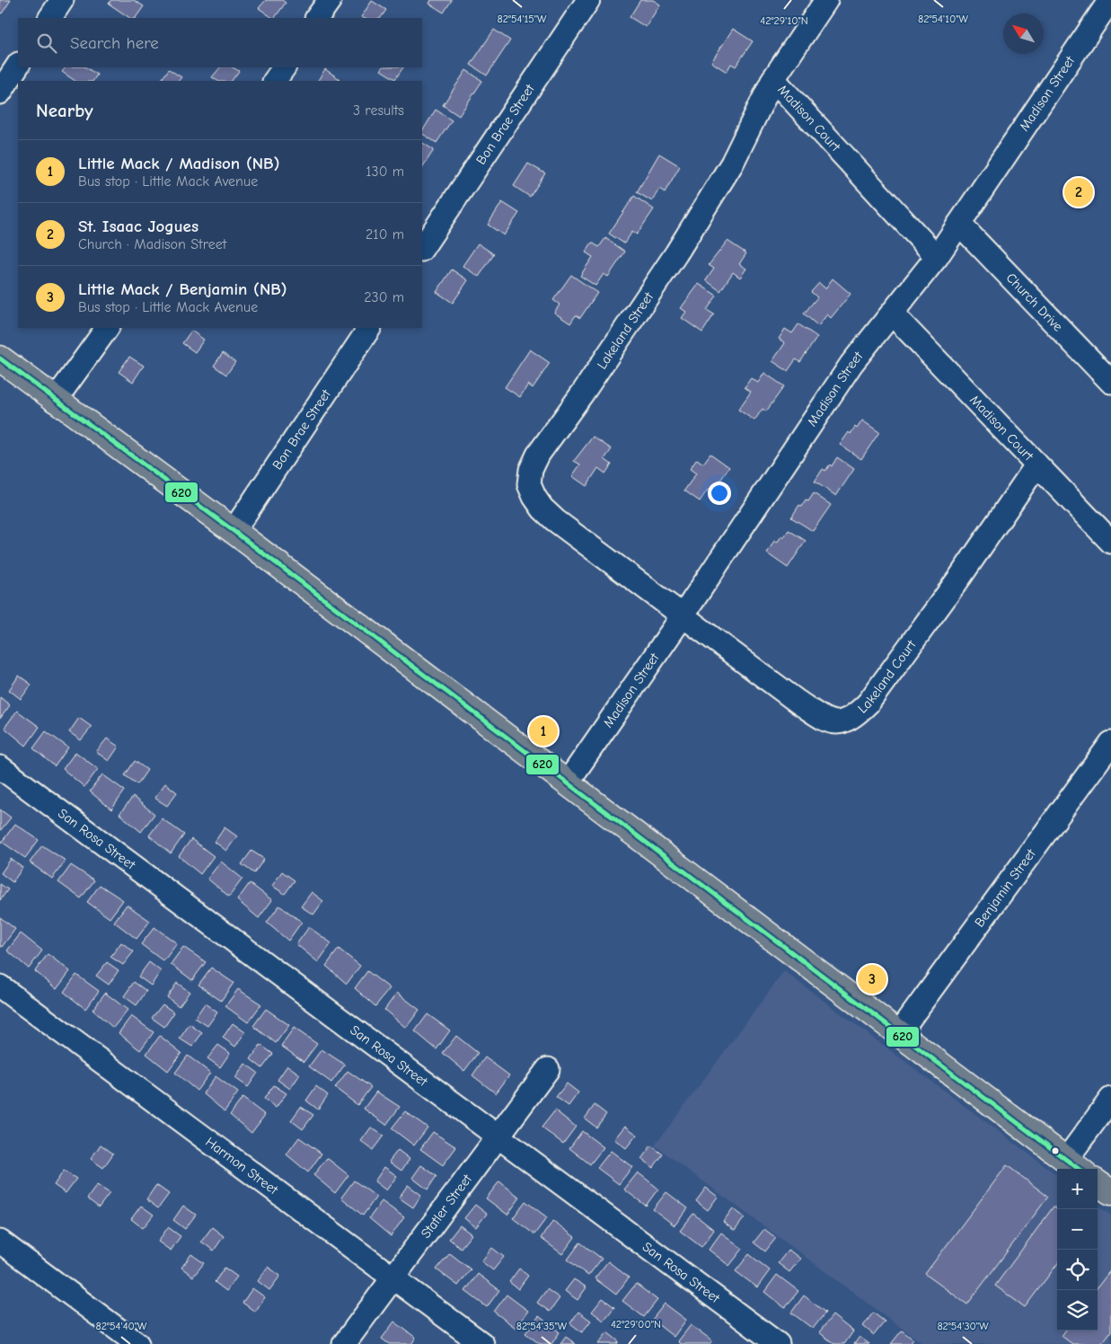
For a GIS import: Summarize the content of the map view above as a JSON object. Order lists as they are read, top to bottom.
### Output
{
  "streets": {
    "street": [
      "Madison Street",
      "Madison Court",
      "Bon Brae Street",
      "Church Drive",
      "Lakeland Street",
      "Lakeland Court",
      "San Rosa Street",
      "Benjamin Street",
      "Harmon Street",
      "Statler Street"
    ]
  },
  "crossings": [
    ["Madison Street", "Madison Court"],
    ["Madison Street", "Church Drive"],
    ["Madison Street", "Lakeland Street"],
    ["Madison Street", "Lakeland Court"],
    ["Madison Court", "Lakeland Street"],
    ["Madison Court", "Lakeland Court"],
    ["Lakeland Street", "Lakeland Court"],
    ["San Rosa Street", "Statler Street"],
    ["Harmon Street", "Statler Street"]
  ],
  "lines": ["transit line 620"],
  "north": "top left",
  "page": {
    "search": "Search here",
    "heading": ["Nearby", "3 results"],
    "list": [
      {
        "mark": "1",
        "name": "Little Mack / Madison (NB)",
        "note": "Bus stop · Little Mack Avenue",
        "value": "130 m"
      },
      {
        "mark": "2",
        "name": "St. Isaac Jogues",
        "note": "Church · Madison Street",
        "value": "210 m"
      },
      {
        "mark": "3",
        "name": "Little Mack / Benjamin (NB)",
        "note": "Bus stop · Little Mack Avenue",
        "value": "230 m"
      }
    ],
    "pins": ["2", "1", "3"],
    "map_buttons": ["+", "−"]
  },
  "coordinates": [
    "82°54'15\"W",
    "82°54'10\"W",
    "42°29'10\"N",
    "42°29'00\"N",
    "82°54'40\"W",
    "82°54'35\"W",
    "82°54'30\"W"
  ]
}
